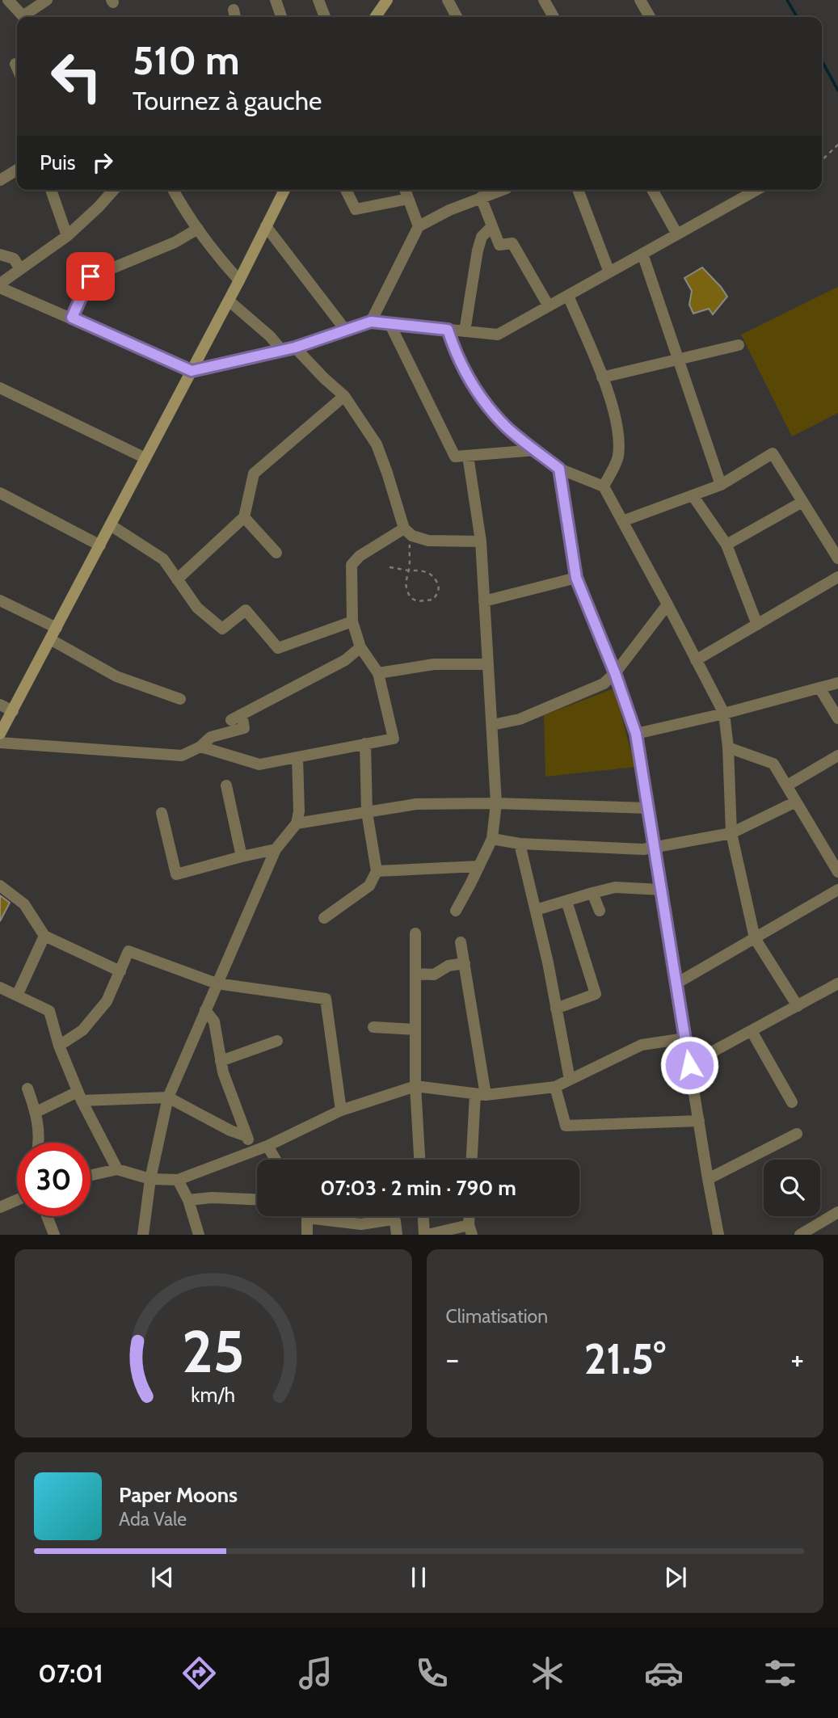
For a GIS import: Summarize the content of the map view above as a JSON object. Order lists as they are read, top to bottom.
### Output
{
  "page": {
    "turn": ["510 m", "Tournez à gauche"],
    "then": "Puis",
    "limit": "30",
    "trip": "07:03 · 2 min · 790 m",
    "tile": "Climatisation",
    "heat": ["−", "21.5°", "+"],
    "song": ["Paper Moons", "Ada Vale"],
    "tabs": "07:01",
    "gauge": ["25", "km/h"]
  }
}
